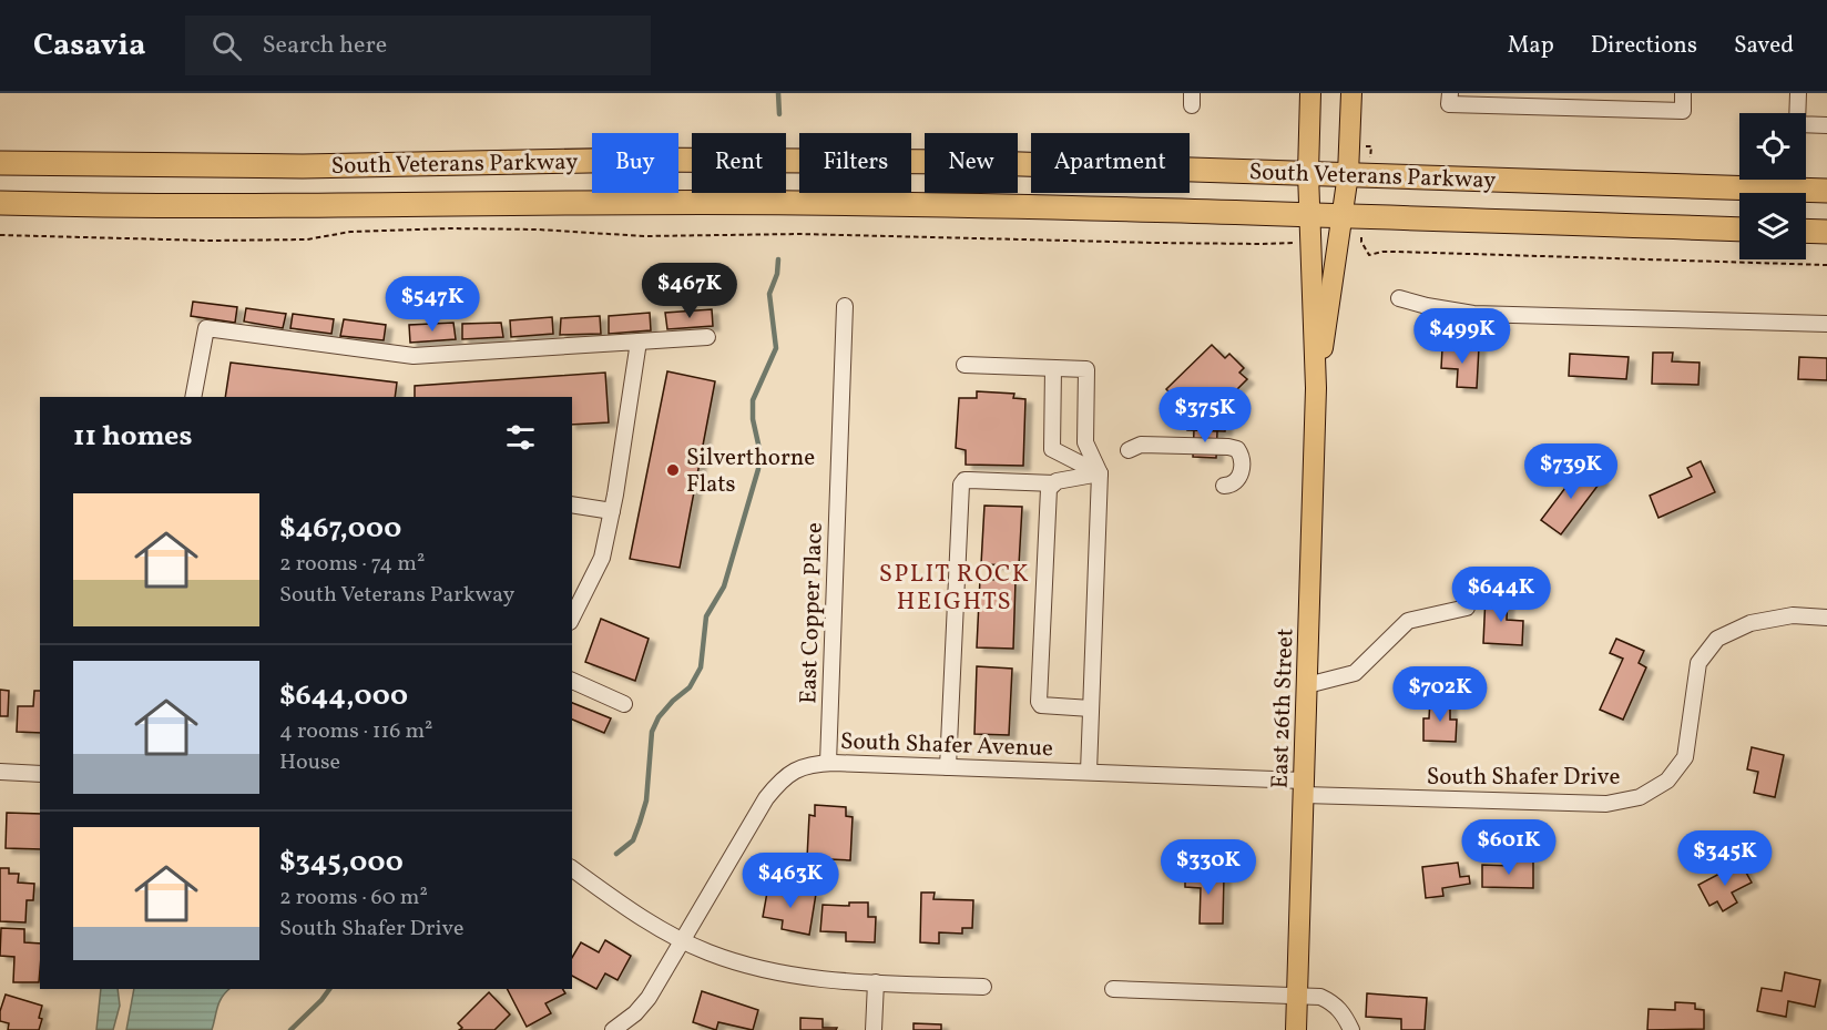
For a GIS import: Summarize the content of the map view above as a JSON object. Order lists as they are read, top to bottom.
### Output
{
  "streets": {
    "highway": ["South Veterans Parkway"],
    "main road": ["East 26th Street"],
    "street": ["East Copper Place", "South Shafer Avenue", "South Shafer Drive"]
  },
  "crossings": [
    ["South Veterans Parkway", "East 26th Street"],
    ["East Copper Place", "South Shafer Avenue"],
    ["East 26th Street", "South Shafer Avenue"],
    ["East 26th Street", "South Shafer Drive"],
    ["South Shafer Avenue", "South Shafer Drive"]
  ],
  "districts": ["SPLIT ROCK HEIGHTS"],
  "places": ["Silverthorne Flats"],
  "page": {
    "header": "Casavia",
    "search": "Search here",
    "nav": ["Map", "Directions", "Saved"],
    "chip": [
      "Buy",
      "Rent",
      "Filters",
      "New",
      "Apartment"
    ],
    "price": [
      "$467K",
      "$547K",
      "$499K",
      "$375K",
      "$739K",
      "$644K",
      "$702K",
      "$601K",
      "$345K",
      "$330K",
      "$463K"
    ],
    "heading": "11 homes",
    "list": [
      {
        "name": "$467,000",
        "note": "2 rooms · 74 m² · South Veterans Parkway"
      },
      {
        "name": "$644,000",
        "note": "4 rooms · 116 m² · House"
      },
      {
        "name": "$345,000",
        "note": "2 rooms · 60 m² · South Shafer Drive"
      }
    ]
  }
}
